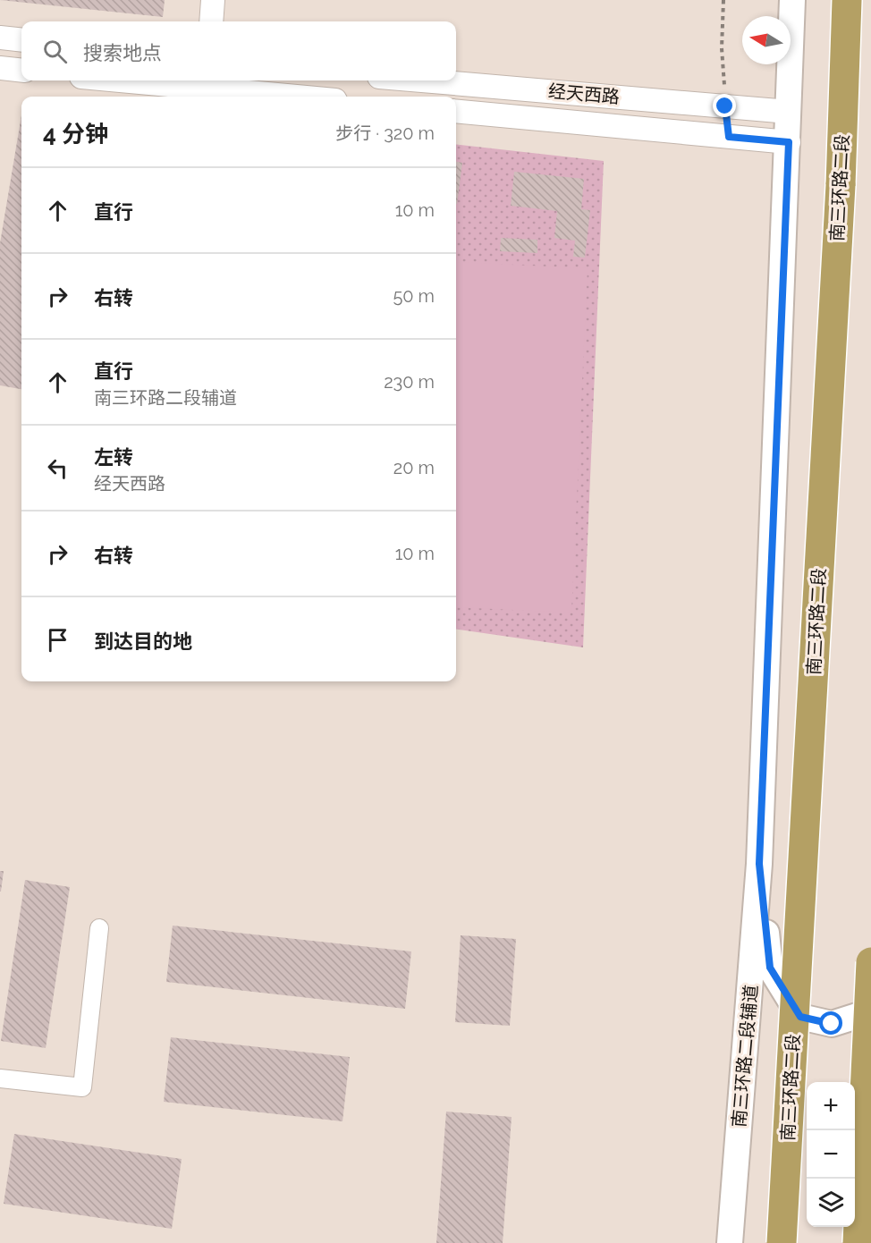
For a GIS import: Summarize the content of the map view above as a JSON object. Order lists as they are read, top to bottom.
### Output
{
  "streets": {
    "highway": ["南三环路二段"],
    "main road": ["南三环路二段辅道"],
    "street": ["经天西路"]
  },
  "crossings": [
    ["经天西路", "南三环路二段辅道"]
  ],
  "north": "left",
  "page": {
    "search": "搜索地点",
    "heading": ["4 分钟", "步行 · 320 m"],
    "list": [
      ["直行", "10 m"],
      ["右转", "50 m"],
      ["直行", "南三环路二段辅道", "230 m"],
      ["左转", "经天西路", "20 m"],
      ["右转", "10 m"],
      "到达目的地"
    ],
    "map_buttons": ["+", "−"]
  }
}
